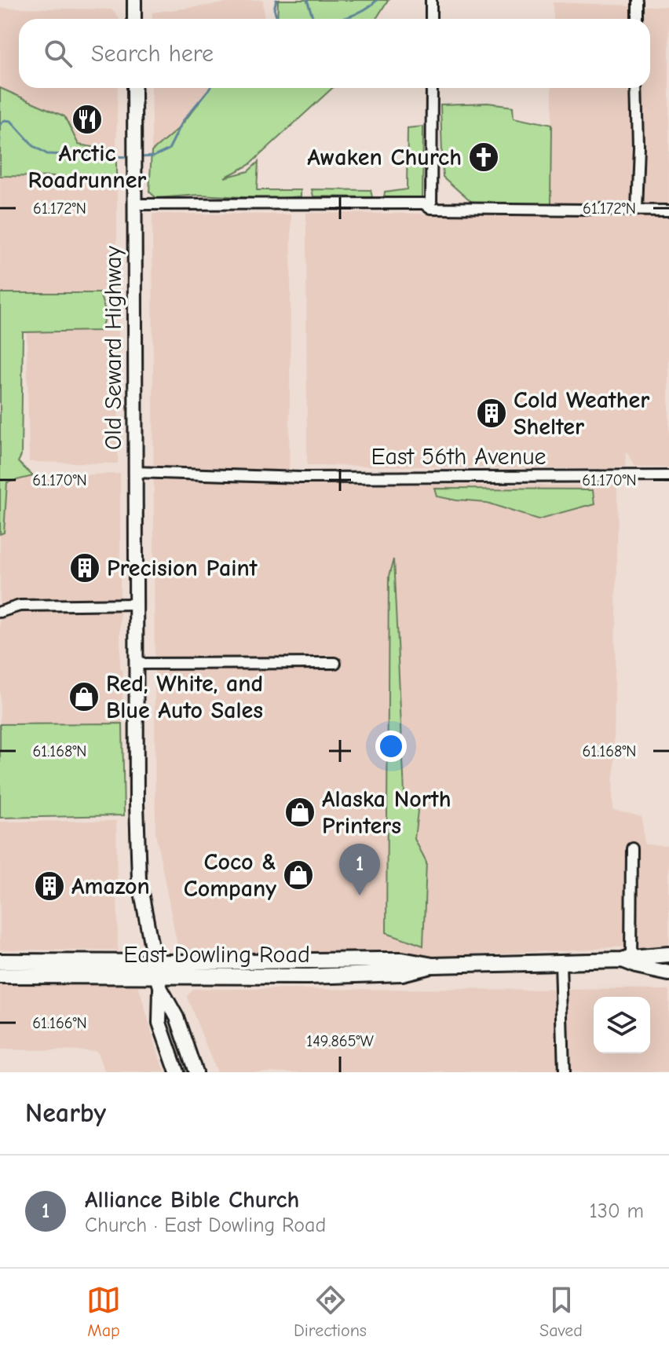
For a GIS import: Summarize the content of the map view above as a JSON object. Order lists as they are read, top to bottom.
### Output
{
  "streets": {
    "main road": ["Old Seward Highway", "East Dowling Road"],
    "street": ["East 56th Avenue"]
  },
  "crossings": [
    ["Old Seward Highway", "East 56th Avenue"],
    ["Old Seward Highway", "East Dowling Road"]
  ],
  "places": {
    "restaurant": ["Arctic Roadrunner"],
    "church": ["Awaken Church"],
    "building": ["Cold Weather Shelter", "Precision Paint", "Amazon"],
    "shop": ["Red, White, and Blue Auto Sales", "Alaska North Printers", "Coco & Company"]
  },
  "page": {
    "search": "Search here",
    "pins": "1",
    "heading": "Nearby",
    "list": [
      {
        "mark": "1",
        "name": "Alliance Bible Church",
        "note": "Church · East Dowling Road",
        "value": "130 m"
      }
    ],
    "nav": ["Map", "Directions", "Saved"]
  },
  "coordinates": [
    "61.172°N",
    "61.170°N",
    "61.168°N",
    "61.166°N",
    "149.865°W"
  ]
}
